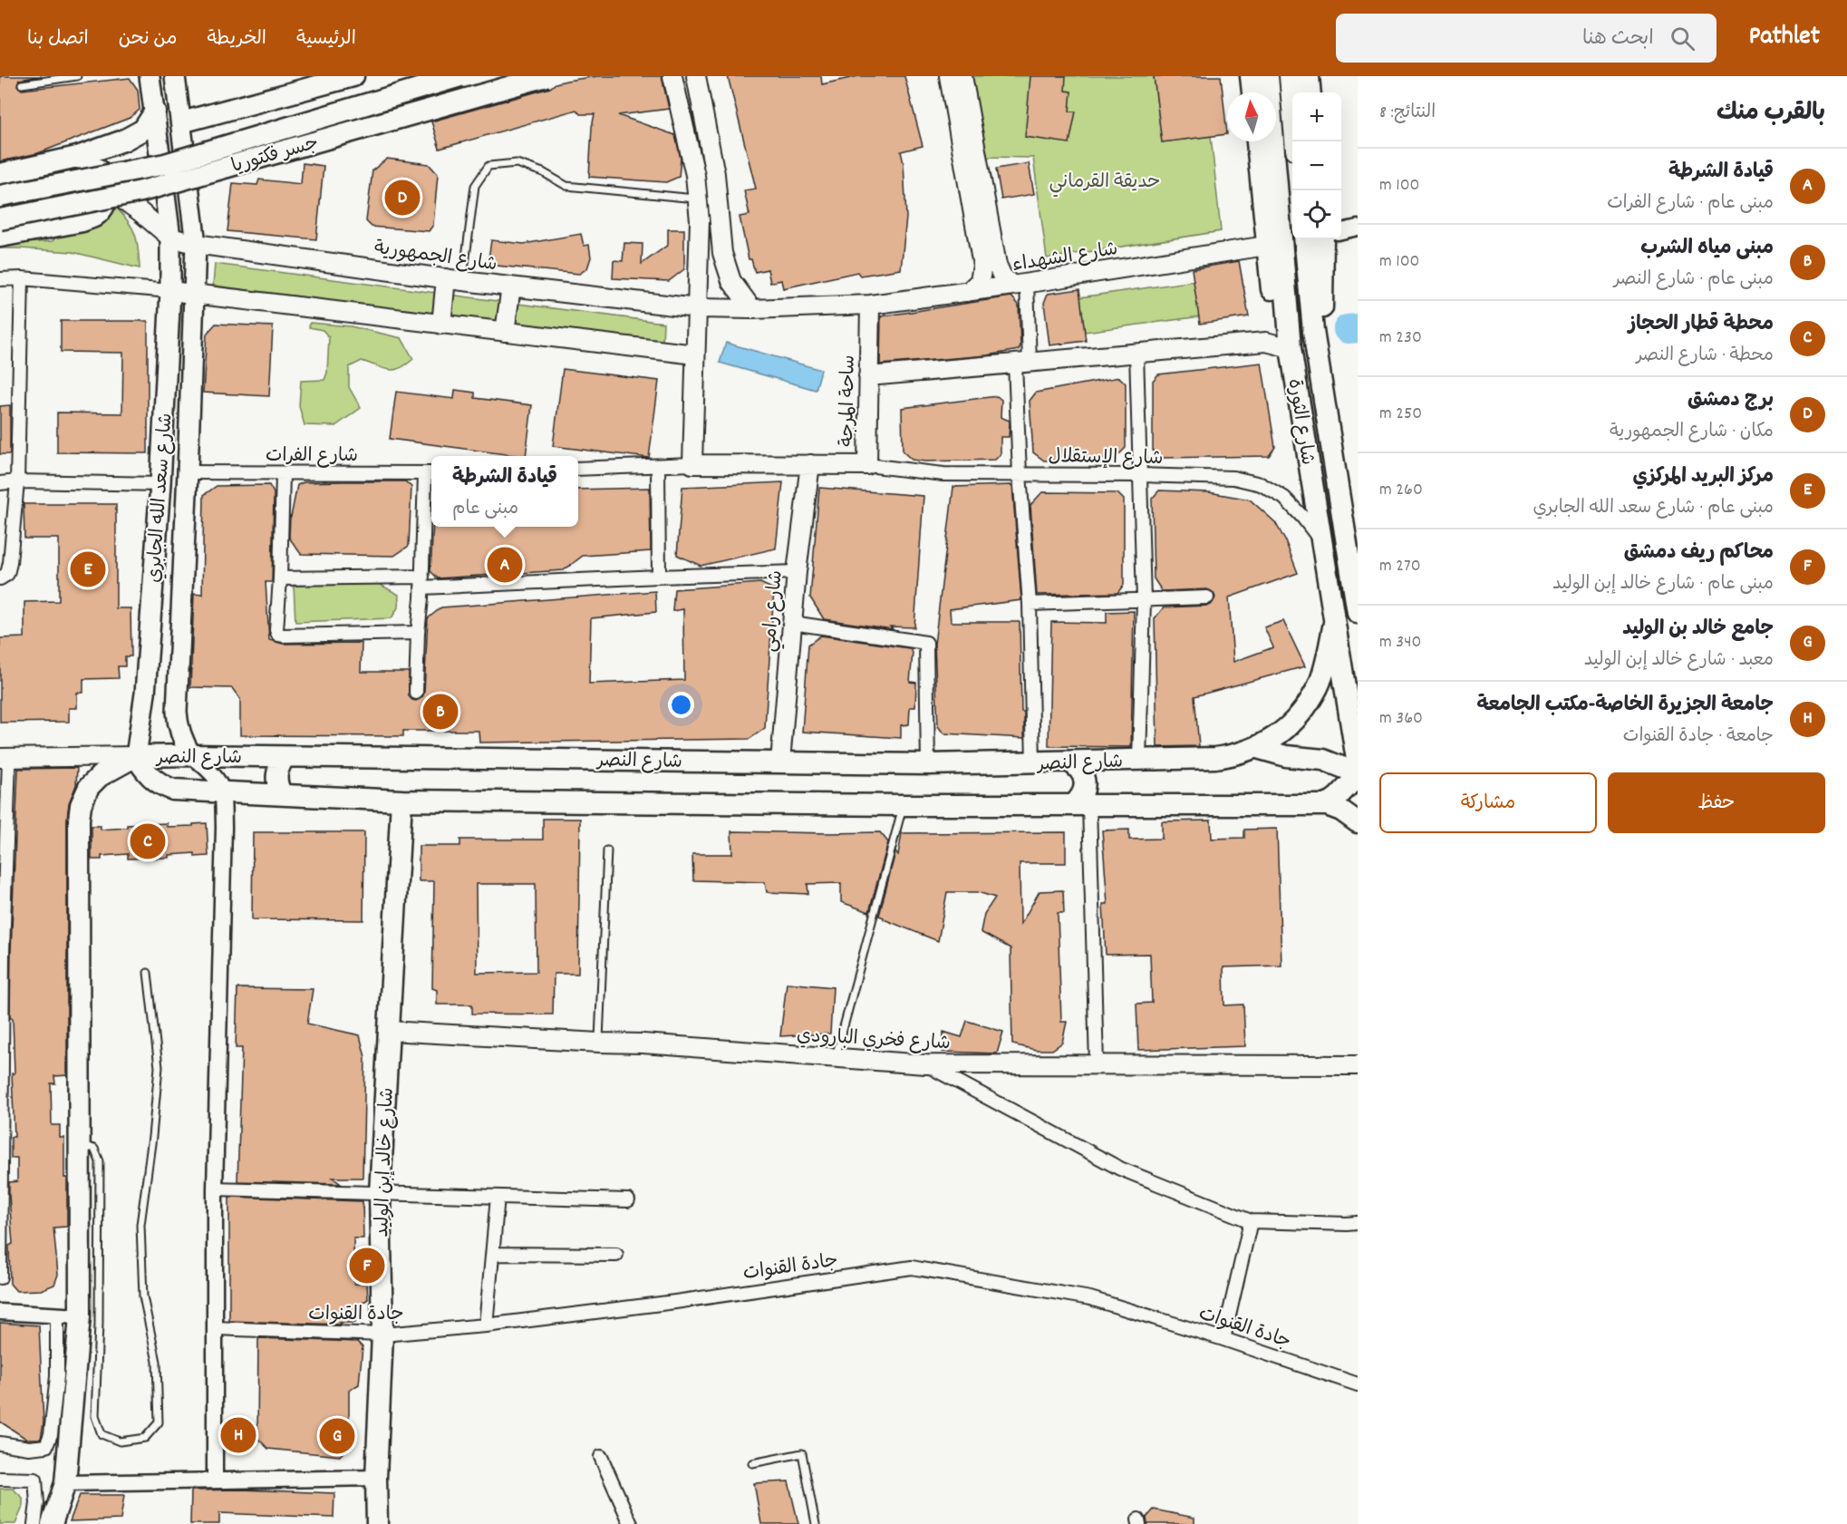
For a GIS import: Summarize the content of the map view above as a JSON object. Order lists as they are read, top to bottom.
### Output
{
  "streets": {
    "highway": [
      "جسر فكتوريا",
      "شارع الثورة",
      "شارع النصر",
      "شارع خالد إبن الوليد"
    ],
    "main road": [
      "شارع الجمهورية",
      "شارع الشهداء",
      "ساحة المرجة",
      "شارع سعد الله الجابري",
      "شارع رامي",
      "شارع فخري البارودي"
    ],
    "street": ["شارع الفرات", "شارع الإستقلال", "جادة القنوات"]
  },
  "crossings": [
    ["شارع الجمهورية", "شارع سعد الله الجابري"],
    ["شارع الشهداء", "ساحة المرجة"],
    ["ساحة المرجة", "شارع الإستقلال"],
    ["ساحة المرجة", "شارع رامي"],
    ["شارع الثورة", "شارع الإستقلال"],
    ["شارع الثورة", "شارع النصر"],
    ["شارع الفرات", "شارع سعد الله الجابري"],
    ["شارع سعد الله الجابري", "شارع النصر"],
    ["شارع رامي", "شارع النصر"],
    ["شارع النصر", "شارع خالد إبن الوليد"],
    ["شارع فخري البارودي", "شارع خالد إبن الوليد"],
    ["شارع خالد إبن الوليد", "جادة القنوات"]
  ],
  "parks": ["حديقة القرماني"],
  "north": "top",
  "page": {
    "header": "Pathlet",
    "search": "ابحث هنا",
    "nav": [
      "الرئيسية",
      "الخريطة",
      "من نحن",
      "اتصل بنا"
    ],
    "heading": ["بالقرب منك", "النتائج: 8"],
    "map_buttons": ["+", "−"],
    "list": [
      {
        "mark": "A",
        "name": "قيادة الشرطة",
        "note": "مبنى عام · شارع الفرات",
        "value": "100 m"
      },
      {
        "mark": "B",
        "name": "مبنى مياه الشرب",
        "note": "مبنى عام · شارع النصر",
        "value": "100 m"
      },
      {
        "mark": "C",
        "name": "محطة قطار الحجاز",
        "note": "محطة · شارع النصر",
        "value": "230 m"
      },
      {
        "mark": "D",
        "name": "برج دمشق",
        "note": "مكان · شارع الجمهورية",
        "value": "250 m"
      },
      {
        "mark": "E",
        "name": "مركز البريد المركزي",
        "note": "مبنى عام · شارع سعد الله الجابري",
        "value": "260 m"
      },
      {
        "mark": "F",
        "name": "محاكم ريف دمشق",
        "note": "مبنى عام · شارع خالد إبن الوليد",
        "value": "270 m"
      },
      {
        "mark": "G",
        "name": "جامع خالد بن الوليد",
        "note": "معبد · شارع خالد إبن الوليد",
        "value": "340 m"
      },
      {
        "mark": "H",
        "name": "جامعة الجزيرة الخاصة-مكتب الجامعة",
        "note": "جامعة · جادة القنوات",
        "value": "360 m"
      }
    ],
    "pins": [
      "D",
      "A",
      "E",
      "B",
      "C",
      "F",
      "H",
      "G"
    ],
    "popup": ["قيادة الشرطة", "مبنى عام"],
    "buttons": ["حفظ", "مشاركة"]
  }
}
